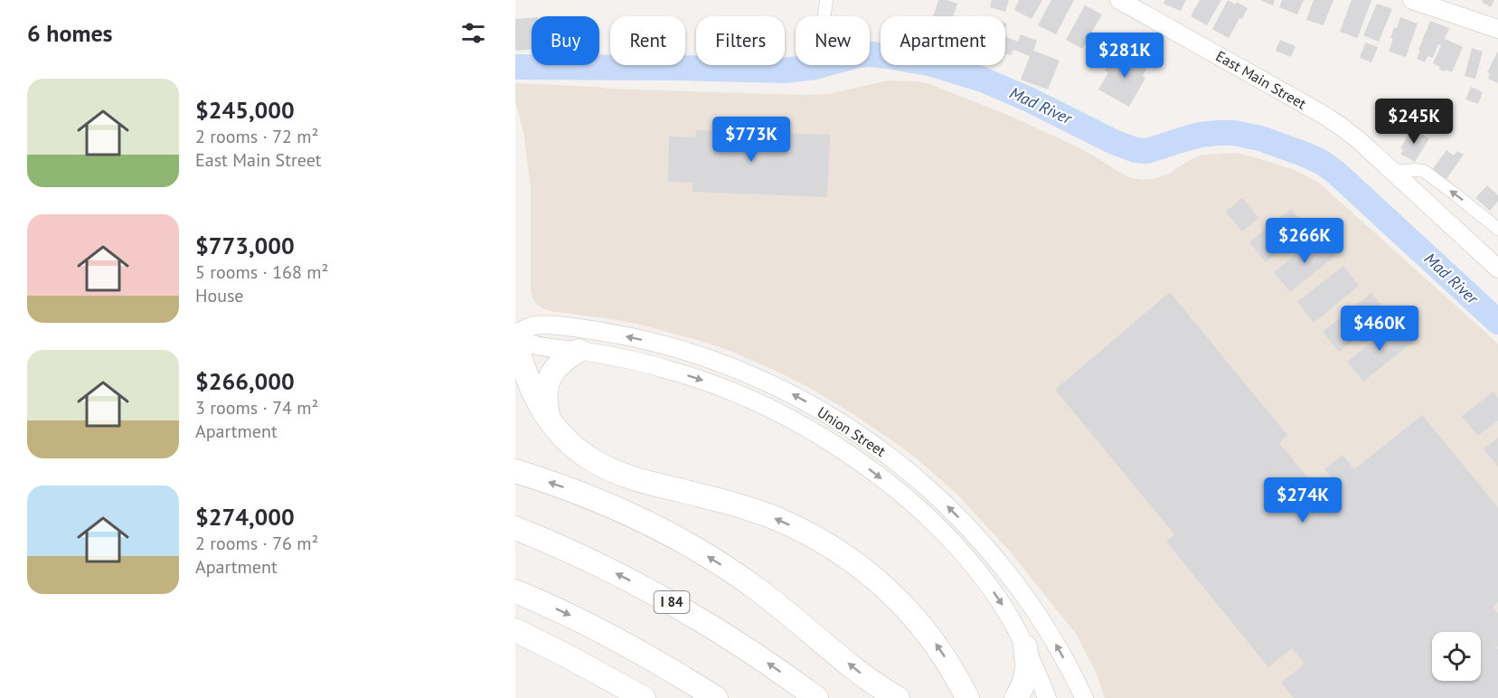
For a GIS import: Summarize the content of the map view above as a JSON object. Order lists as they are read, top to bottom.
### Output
{
  "streets": {
    "highway": ["I 84"],
    "main road": ["East Main Street", "Union Street"]
  },
  "water": ["Mad River"],
  "page": {
    "heading": "6 homes",
    "chip": [
      "Buy",
      "Rent",
      "Filters",
      "New",
      "Apartment"
    ],
    "price": [
      "$281K",
      "$245K",
      "$773K",
      "$266K",
      "$460K",
      "$274K"
    ],
    "list": [
      {
        "name": "$245,000",
        "note": "2 rooms · 72 m² · East Main Street"
      },
      {
        "name": "$773,000",
        "note": "5 rooms · 168 m² · House"
      },
      {
        "name": "$266,000",
        "note": "3 rooms · 74 m² · Apartment"
      },
      {
        "name": "$274,000",
        "note": "2 rooms · 76 m² · Apartment"
      }
    ]
  }
}
